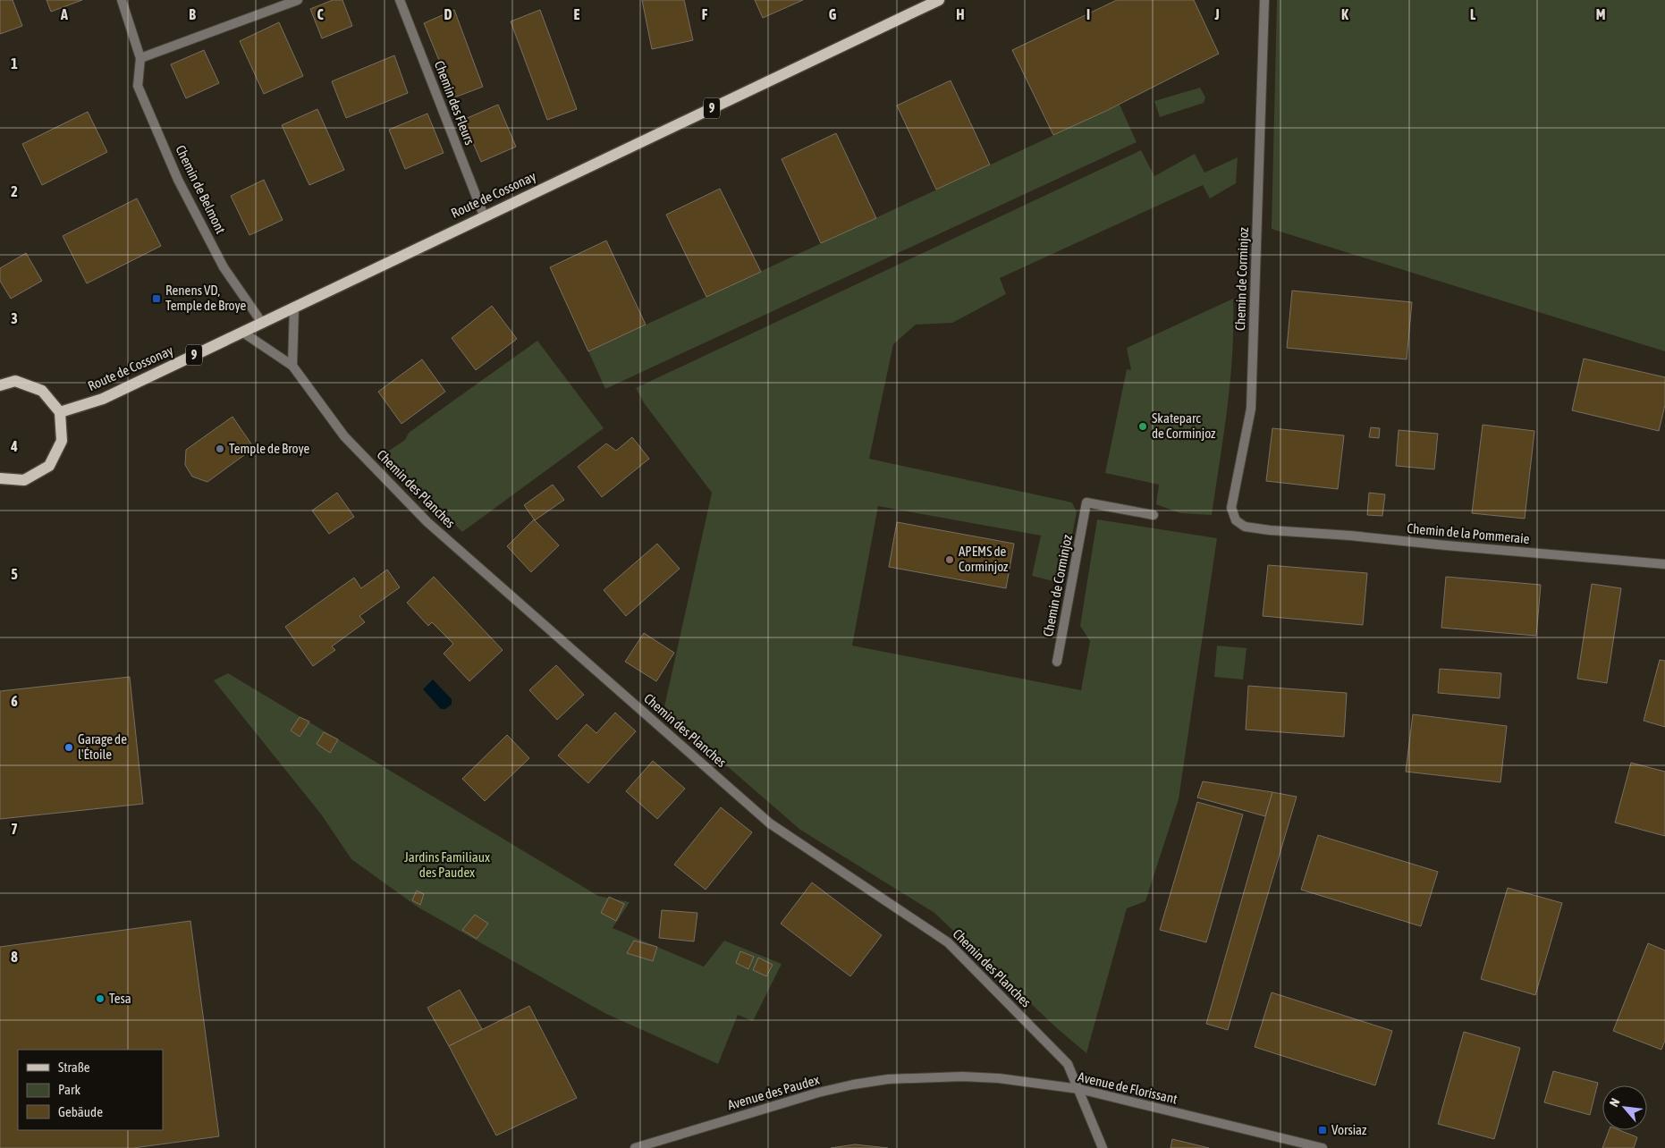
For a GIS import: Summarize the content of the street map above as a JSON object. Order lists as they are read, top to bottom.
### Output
{
  "streets": {
    "main road": ["9", "Route de Cossonay"],
    "street": [
      "Chemin des Fleurs",
      "Chemin de Belmont",
      "Chemin de Corminjoz",
      "Chemin des Planches",
      "Chemin de la Pommeraie",
      "Avenue de Florissant",
      "Avenue des Paudex"
    ]
  },
  "crossings": [
    ["Chemin des Fleurs", "Route de Cossonay"],
    ["Chemin de Belmont", "Route de Cossonay"],
    ["Route de Cossonay", "Chemin des Planches"],
    ["Chemin de Corminjoz", "Chemin de la Pommeraie"],
    ["Chemin des Planches", "Avenue de Florissant"],
    ["Avenue de Florissant", "Avenue des Paudex"]
  ],
  "parks": ["Jardins Familiaux des Paudex"],
  "places": {
    "transit": ["Renens VD, Temple de Broye", "Vorsiaz"],
    "other": [
      "Skateparc de Corminjoz",
      "Temple de Broye",
      "APEMS de Corminjoz",
      "Garage de l'Étoile",
      "Tesa"
    ]
  },
  "legend": ["Straße", "Park", "Gebäude"],
  "north": "top left",
  "grid": {
    "columns": [
      "A",
      "B",
      "C",
      "D",
      "E",
      "F",
      "G",
      "H",
      "I",
      "J",
      "K",
      "L",
      "M"
    ],
    "rows": [
      "1",
      "2",
      "3",
      "4",
      "5",
      "6",
      "7",
      "8"
    ]
  }
}
